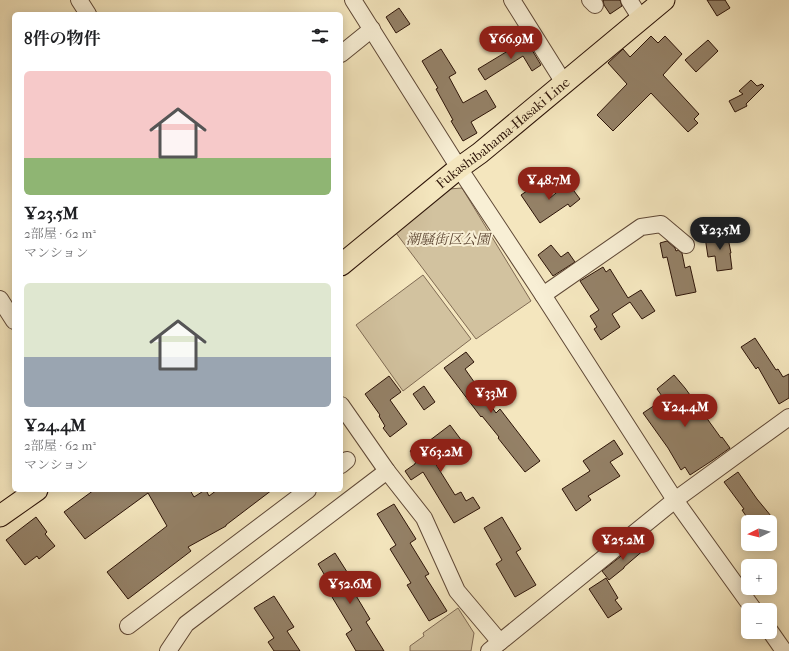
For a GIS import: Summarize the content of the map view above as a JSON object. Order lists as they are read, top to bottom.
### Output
{
  "streets": {
    "main road": ["Fukashibahama-Hasaki Line"]
  },
  "parks": ["潮騒街区公園"],
  "north": "left",
  "page": {
    "heading": "8件の物件",
    "price": [
      "¥66.9M",
      "¥48.7M",
      "¥23.5M",
      "¥33M",
      "¥24.4M",
      "¥63.2M",
      "¥25.2M",
      "¥52.6M"
    ],
    "list": [
      {
        "name": "¥23.5M",
        "note": "2部屋 · 62 m² · マンション"
      },
      {
        "name": "¥24.4M",
        "note": "2部屋 · 62 m² · マンション"
      }
    ],
    "map_buttons": ["+", "−"]
  }
}
